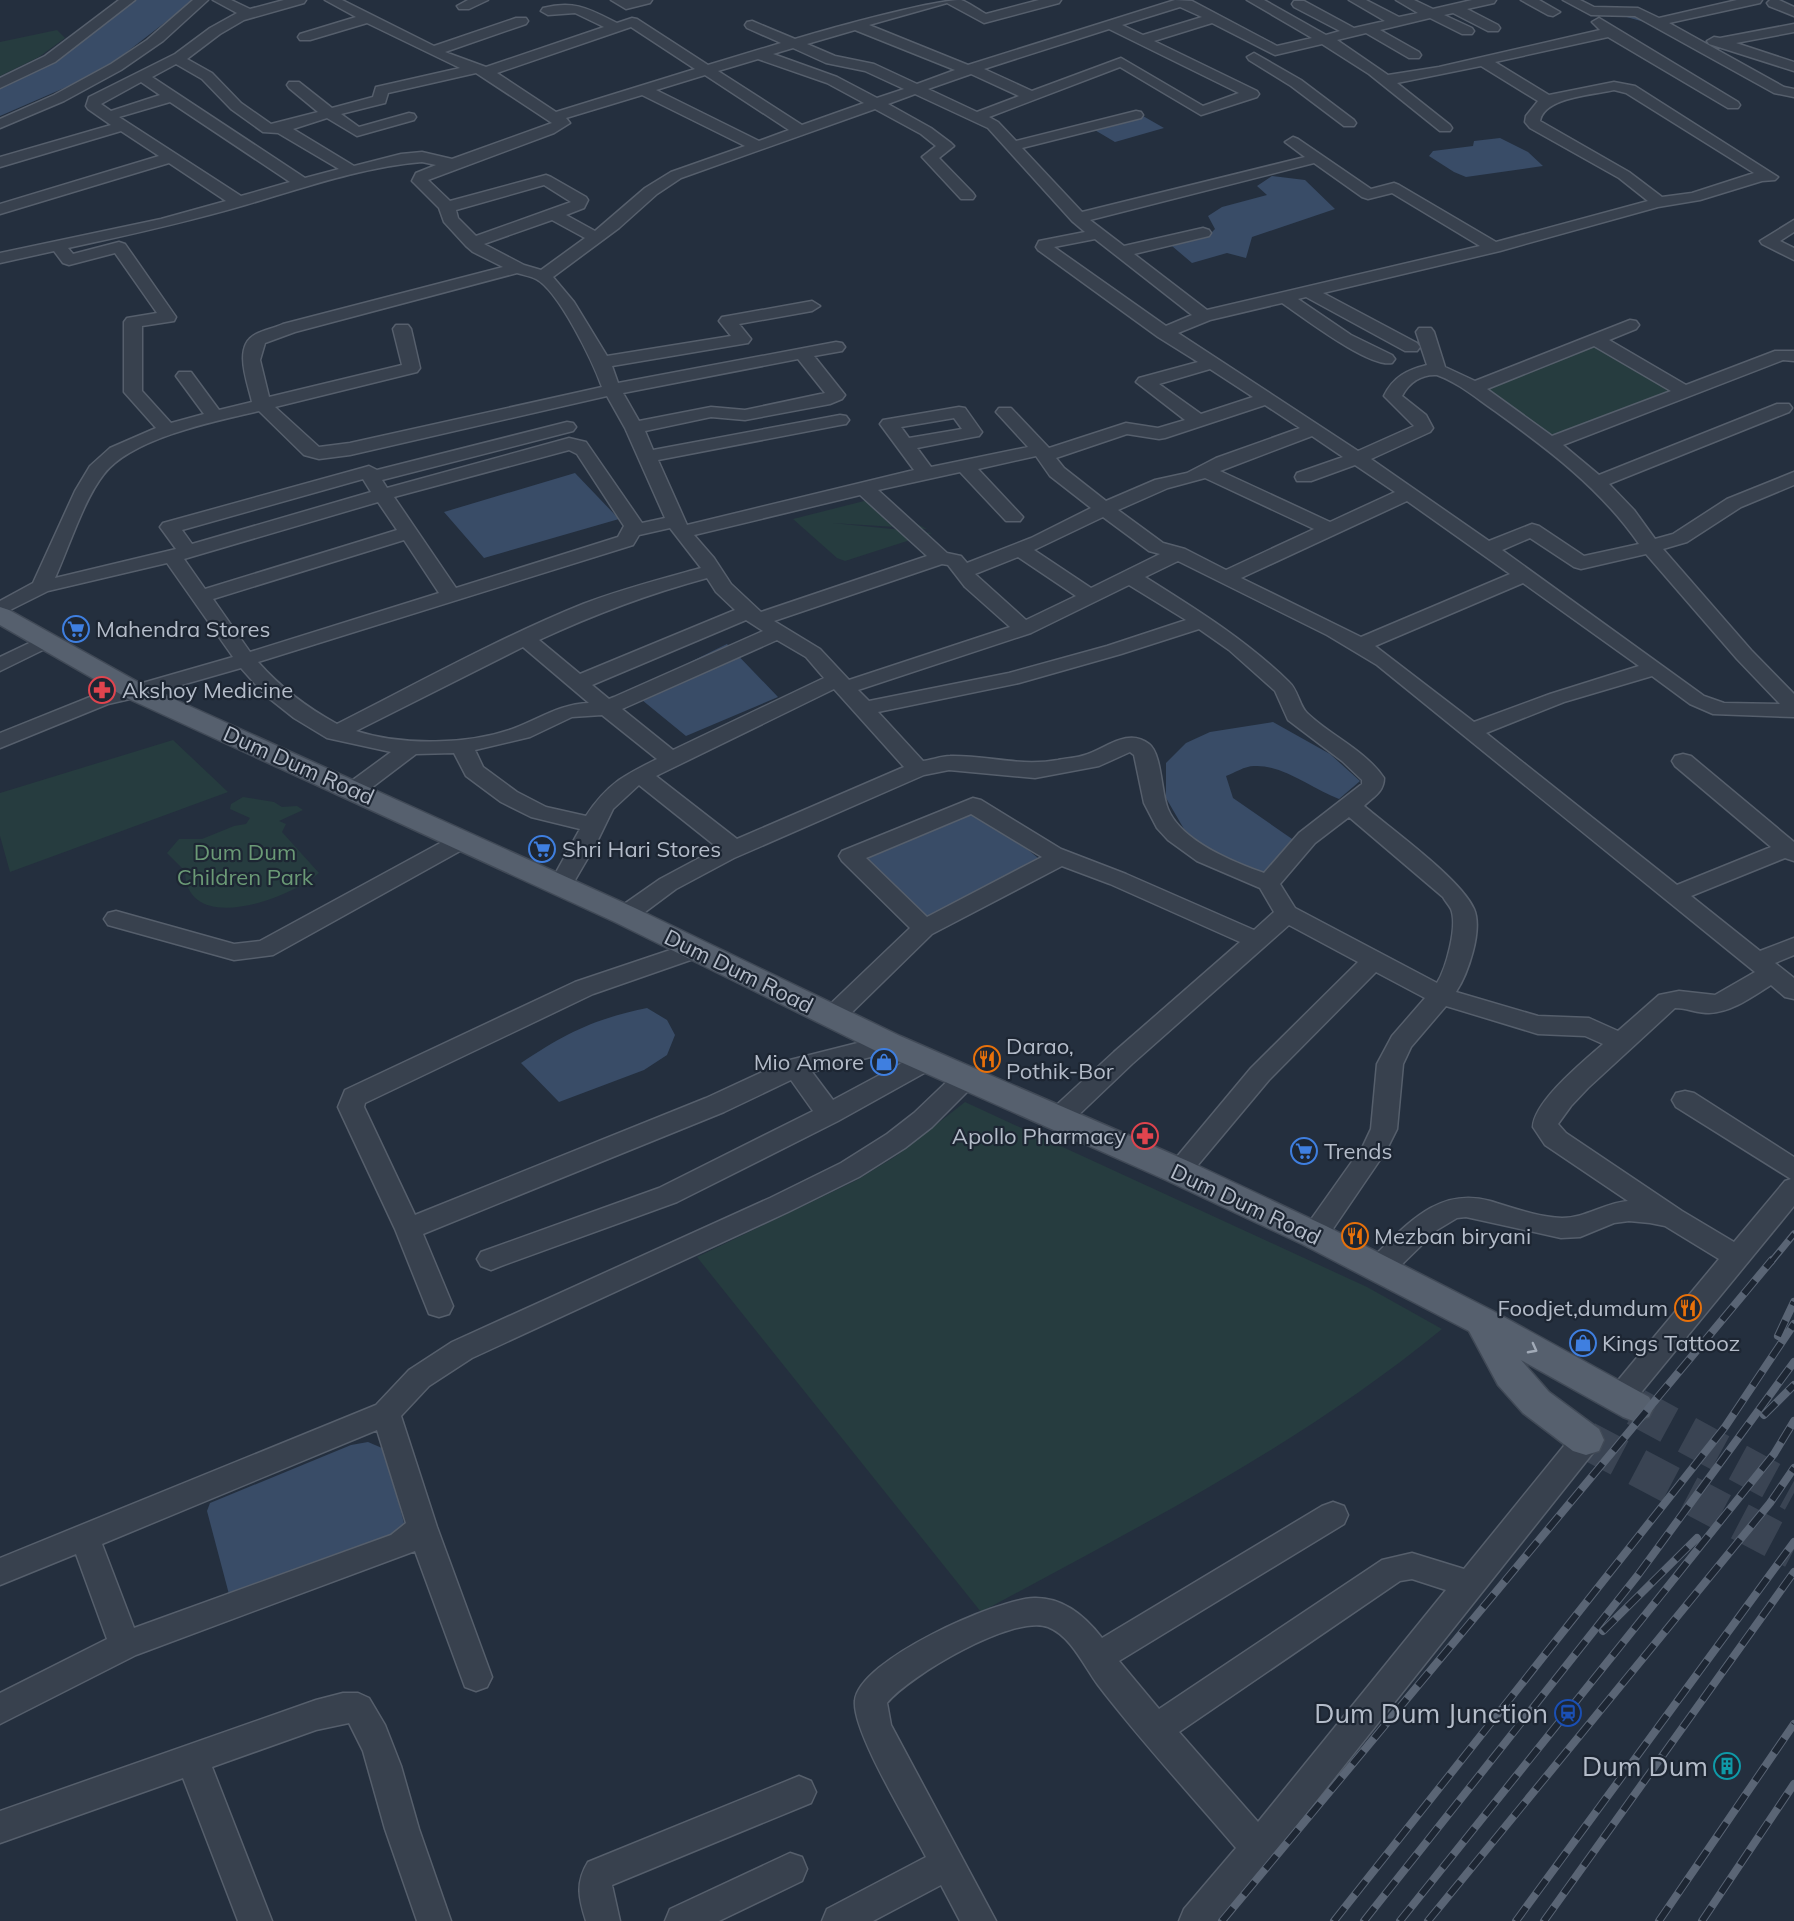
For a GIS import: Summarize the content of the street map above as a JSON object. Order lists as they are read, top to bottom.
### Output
{
  "streets": {
    "main road": ["Dum Dum Road"]
  },
  "parks": ["Dum Dum Children Park"],
  "places": {
    "supermarket": ["Mahendra Stores", "Shri Hari Stores", "Trends"],
    "pharmacy": ["Akshoy Medicine", "Apollo Pharmacy"],
    "restaurant": ["Darao, Pothik-Bor", "Mezban biryani", "Foodjet,dumdum"],
    "shop": ["Mio Amore", "Kings Tattooz"],
    "station": ["Dum Dum Junction"],
    "building": ["Dum Dum"]
  }
}
